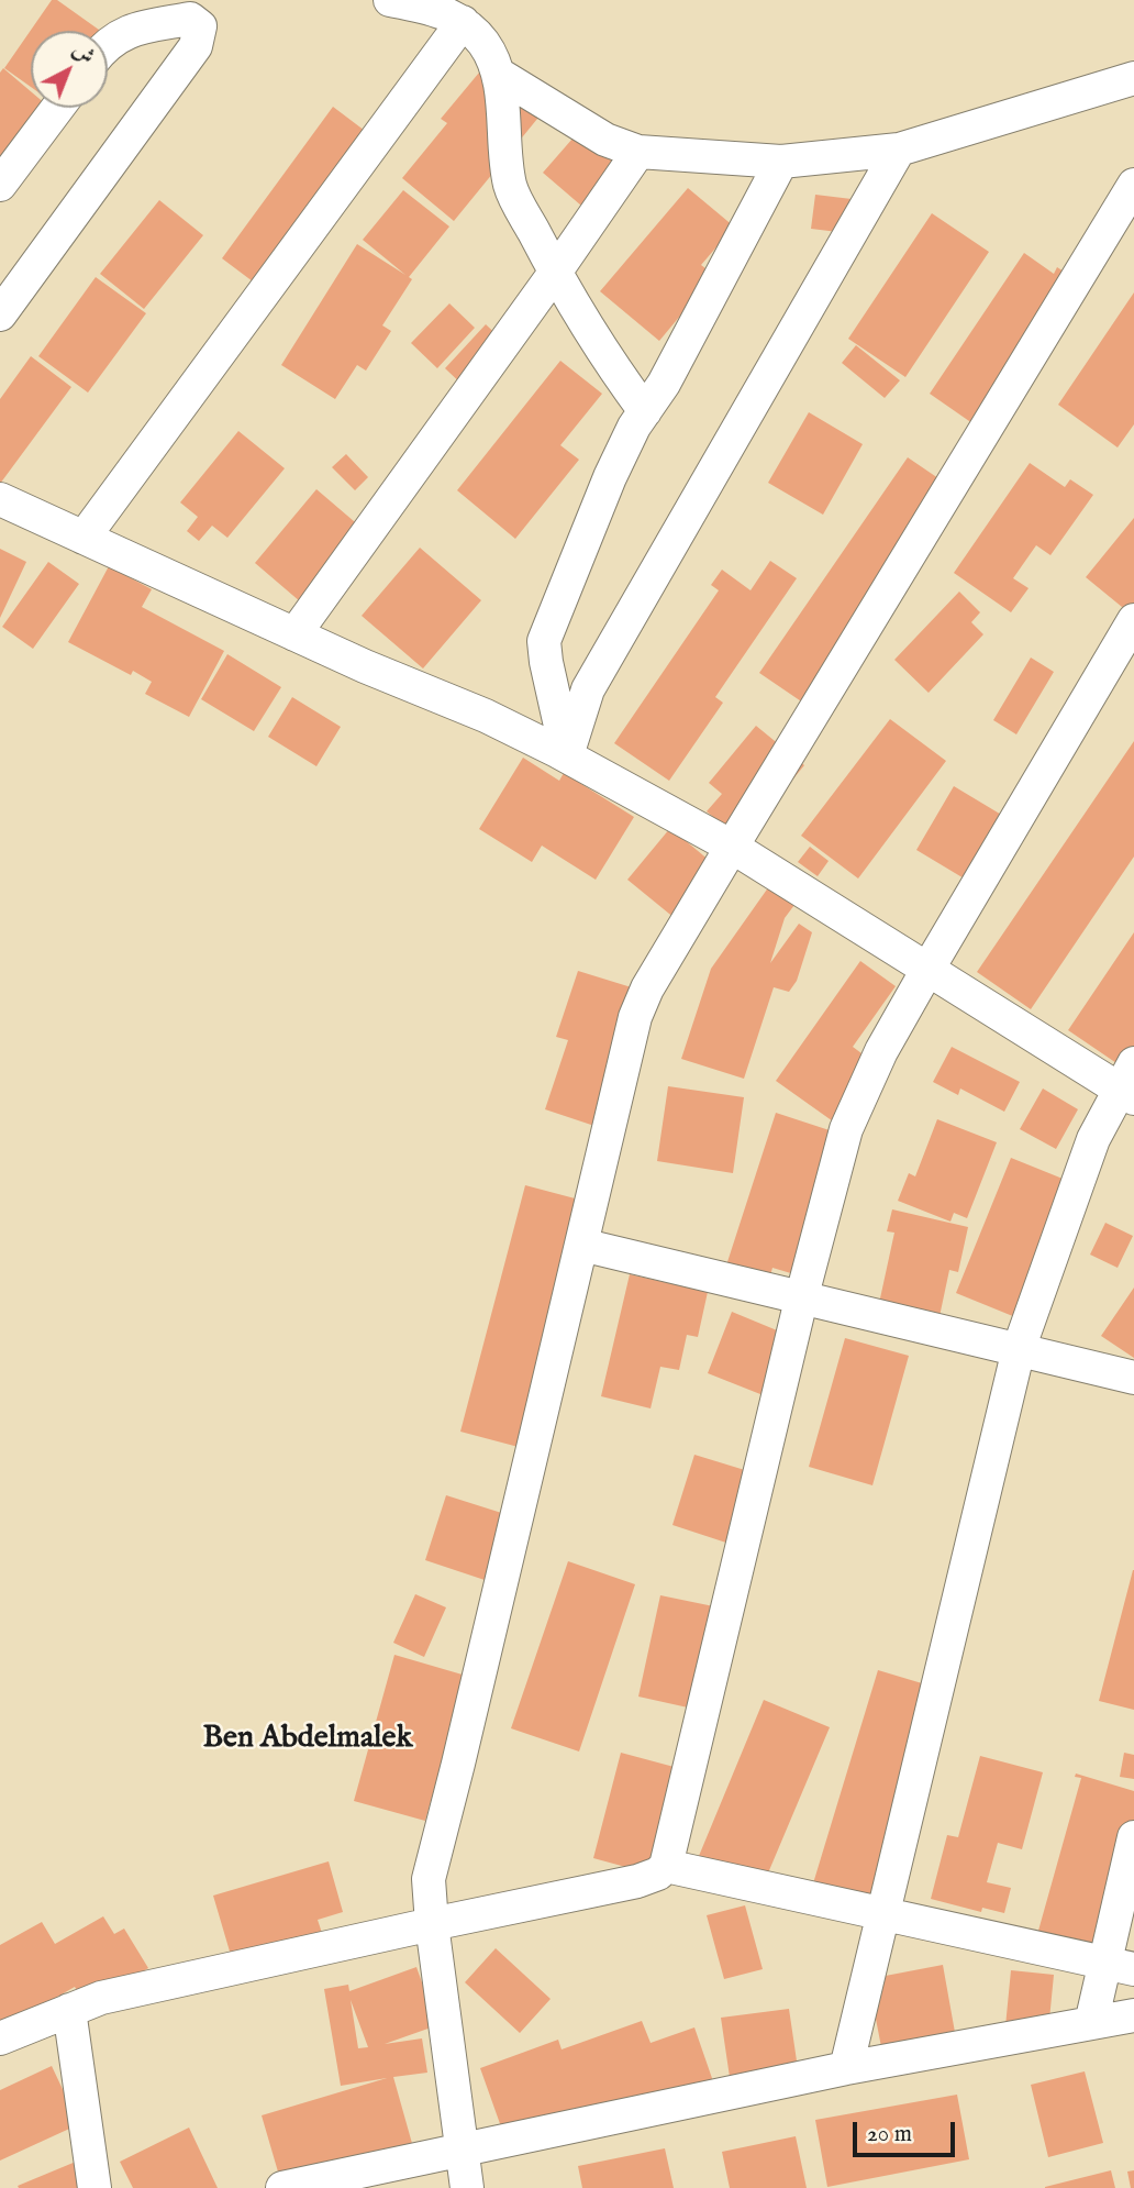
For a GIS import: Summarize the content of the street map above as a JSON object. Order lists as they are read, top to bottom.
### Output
{
  "districts": ["Ben Abdelmalek"],
  "scale_bar": "20 m",
  "north": "top right"
}
